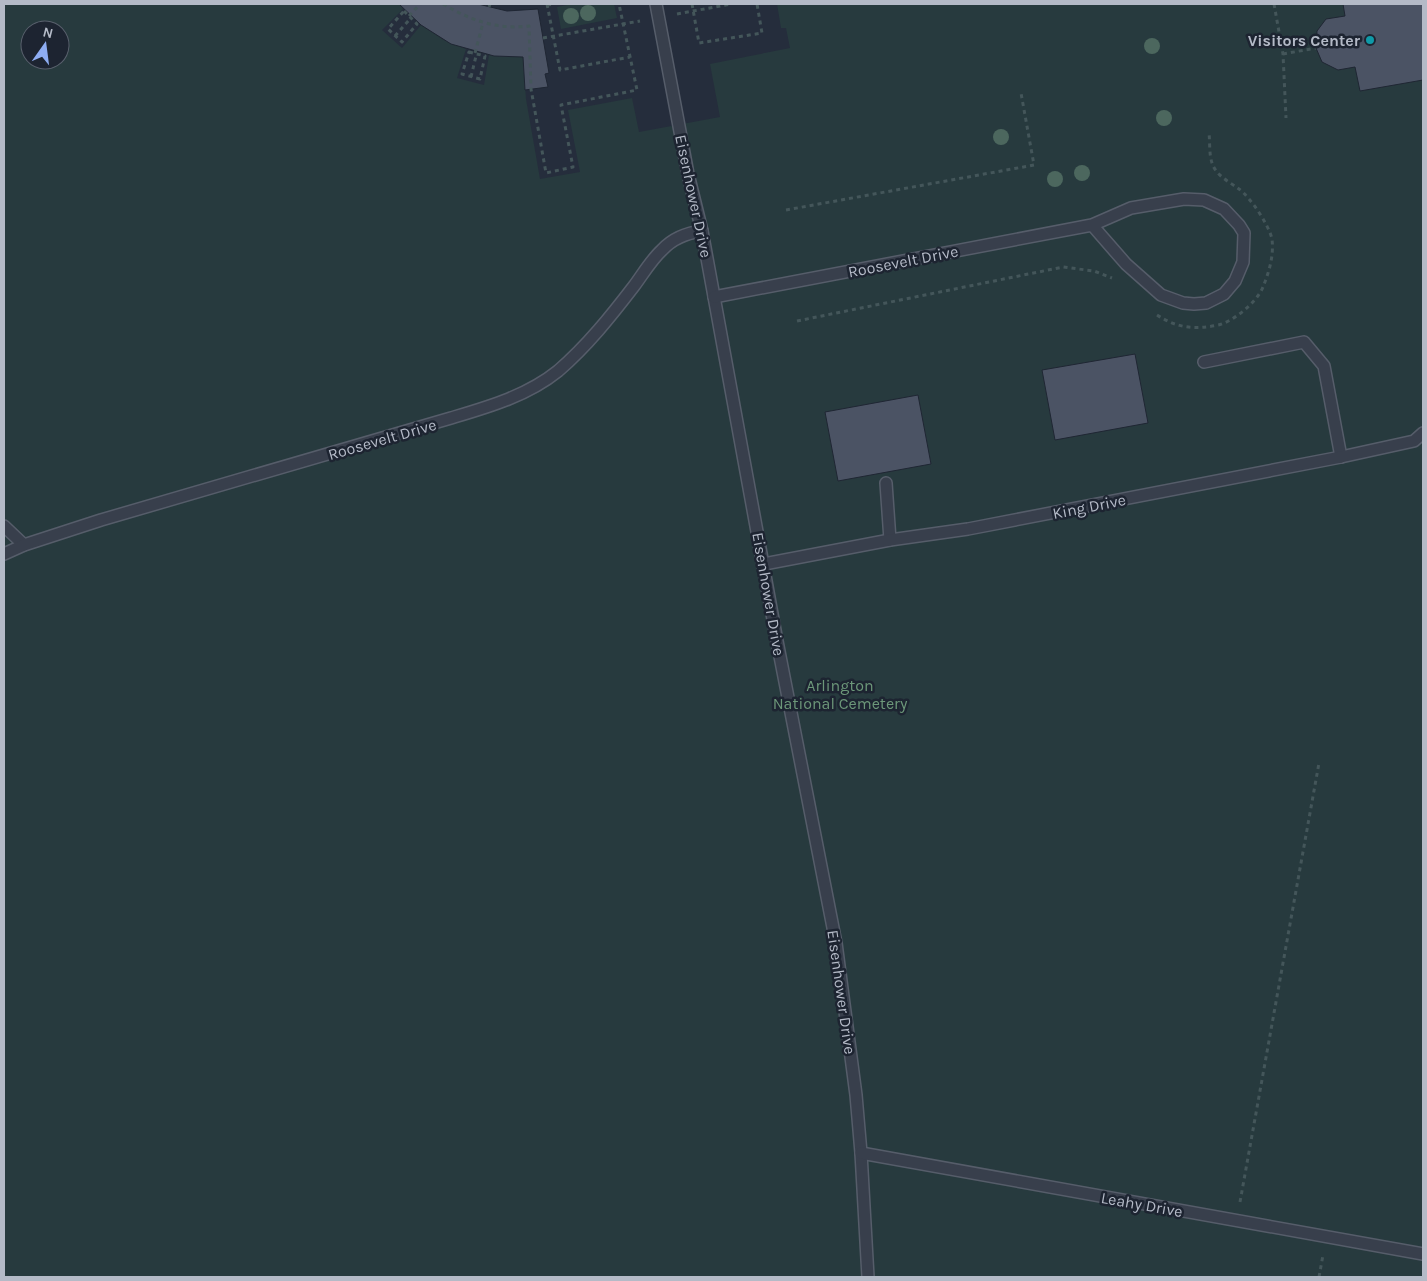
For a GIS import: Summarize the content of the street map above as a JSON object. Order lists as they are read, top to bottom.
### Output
{
  "streets": {
    "lane": [
      "Eisenhower Drive",
      "Roosevelt Drive",
      "King Drive",
      "Leahy Drive"
    ]
  },
  "crossings": [
    ["Eisenhower Drive", "Roosevelt Drive"],
    ["Eisenhower Drive", "King Drive"],
    ["Eisenhower Drive", "Leahy Drive"]
  ],
  "parks": ["Arlington National Cemetery"],
  "places": ["Visitors Center"],
  "north": "top"
}
